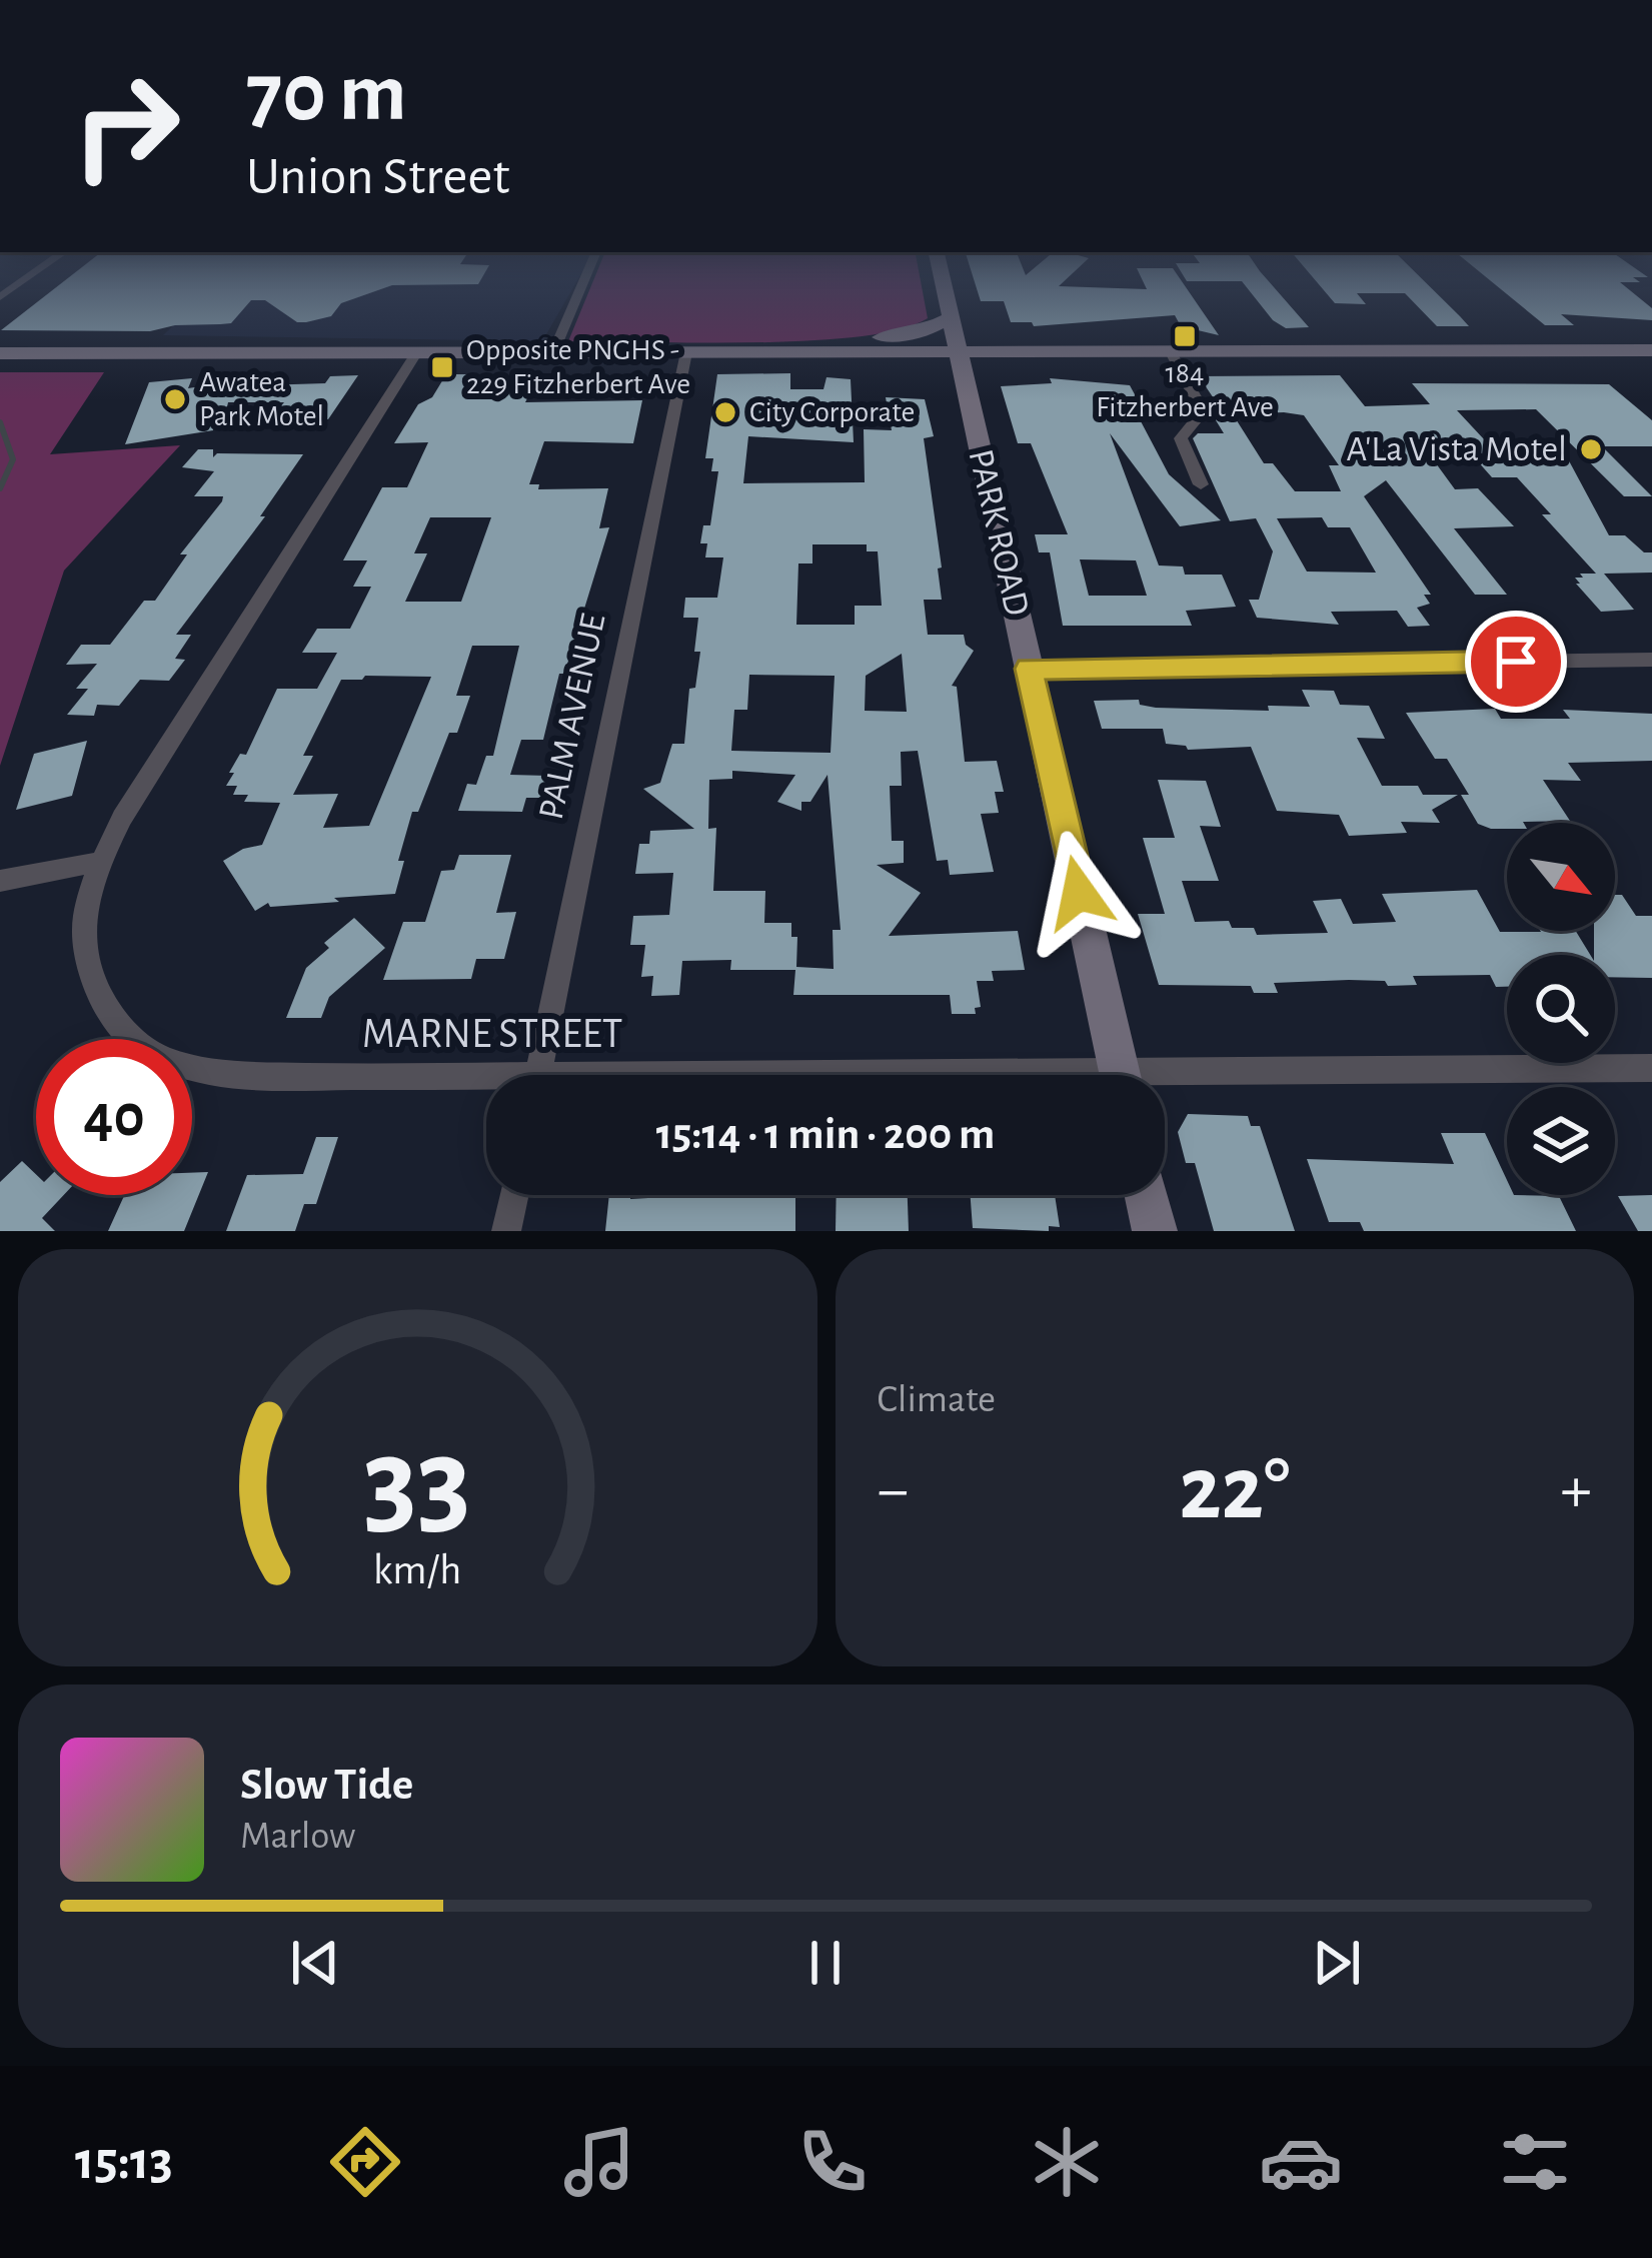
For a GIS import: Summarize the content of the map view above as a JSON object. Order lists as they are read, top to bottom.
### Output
{
  "streets": {
    "main road": ["PARK ROAD"],
    "street": ["PALM AVENUE", "MARNE STREET"]
  },
  "places": {
    "transit": ["184 Fitzherbert Ave", "Opposite PNGHS - 229 Fitzherbert Ave"],
    "other": ["Awatea Park Motel", "City Corporate", "A'La Vista Motel"]
  },
  "north": "bottom right",
  "page": {
    "turn": ["70 m", "Union Street"],
    "limit": "40",
    "trip": "15:14 · 1 min · 200 m",
    "tile": "Climate",
    "heat": ["−", "22°", "+"],
    "song": ["Slow Tide", "Marlow"],
    "tabs": "15:13",
    "gauge": ["33", "km/h"]
  }
}
